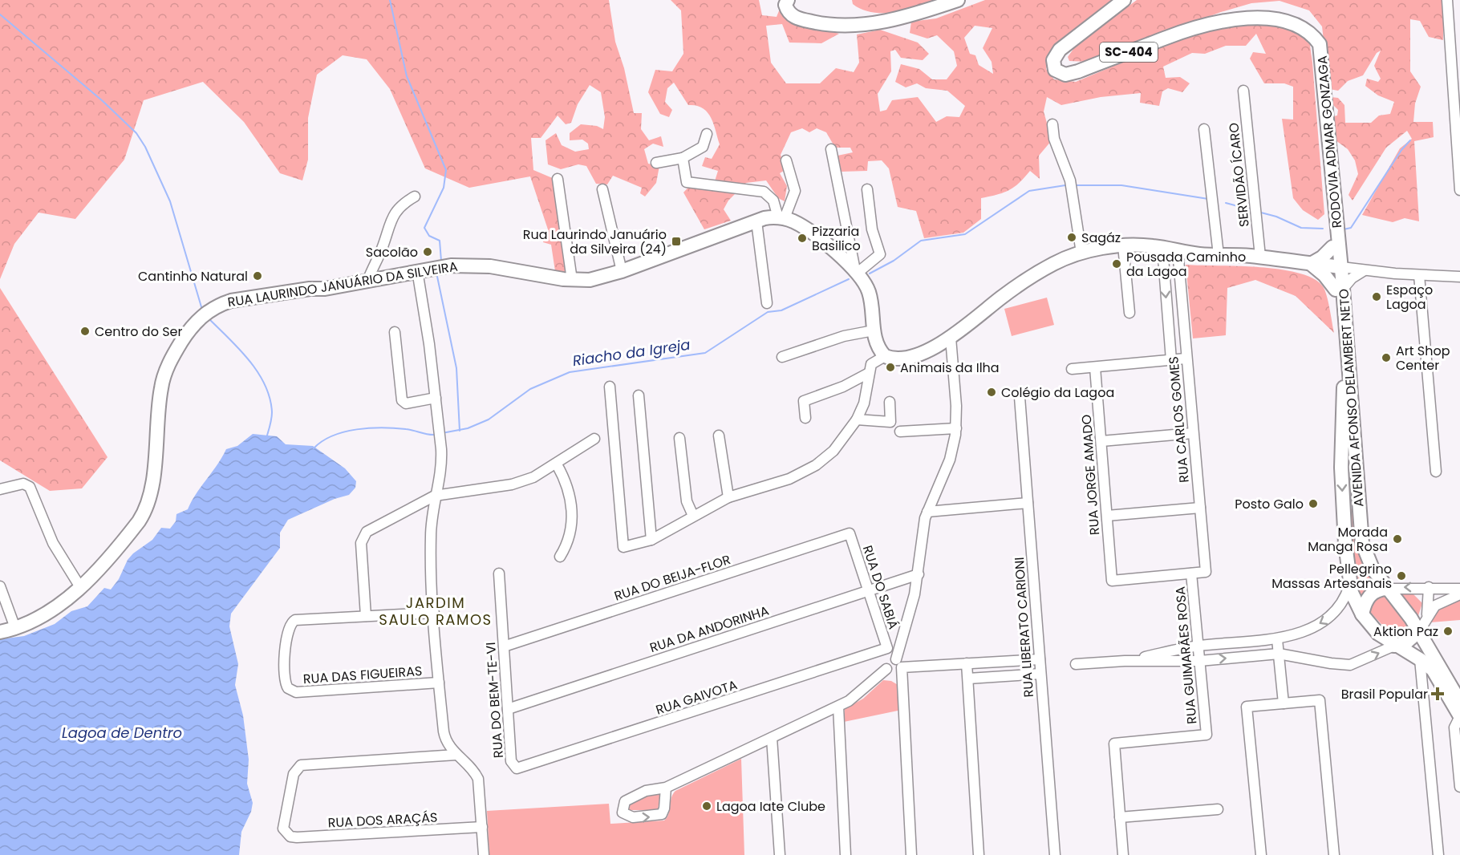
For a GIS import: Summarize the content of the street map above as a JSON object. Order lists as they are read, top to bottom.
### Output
{
  "streets": {
    "main road": [
      "SC-404",
      "RODOVIA ADMAR GONZAGA",
      "RUA LAURINDO JANUÁRIO DA SILVEIRA",
      "AVENIDA AFONSO DELAMBERT NETO"
    ],
    "street": [
      "SERVIDÃO ÍCARO",
      "RUA CARLOS GOMES",
      "RUA JORGE AMADO",
      "RUA DO BEIJA-FLOR",
      "RUA DO SABIÁ",
      "RUA LIBERATO CARIONI",
      "RUA DA ANDORINHA",
      "RUA GUIMARÃES ROSA",
      "RUA DAS FIGUEIRAS",
      "RUA GAIVOTA",
      "RUA DO BEM-TE-VI",
      "RUA DOS ARAÇÁS"
    ]
  },
  "crossings": [
    ["RODOVIA ADMAR GONZAGA", "AVENIDA AFONSO DELAMBERT NETO"],
    ["RUA CARLOS GOMES", "RUA JORGE AMADO"],
    ["RUA CARLOS GOMES", "RUA GUIMARÃES ROSA"],
    ["RUA JORGE AMADO", "RUA GUIMARÃES ROSA"],
    ["RUA DO BEIJA-FLOR", "RUA DO SABIÁ"],
    ["RUA DO BEIJA-FLOR", "RUA DO BEM-TE-VI"],
    ["RUA DO SABIÁ", "RUA DA ANDORINHA"],
    ["RUA DO SABIÁ", "RUA GAIVOTA"],
    ["RUA DA ANDORINHA", "RUA DO BEM-TE-VI"],
    ["RUA GAIVOTA", "RUA DO BEM-TE-VI"]
  ],
  "districts": ["JARDIM SAULO RAMOS"],
  "water": ["Riacho da Igreja", "Lagoa de Dentro"],
  "places": {
    "other": [
      "Sagáz",
      "Pizzaria Basilico",
      "Sacolão",
      "Pousada Caminho da Lagoa",
      "Cantinho Natural",
      "Espaço Lagoa",
      "Centro do Ser",
      "Art Shop Center",
      "Animais da Ilha",
      "Colégio da Lagoa",
      "Posto Galo",
      "Morada Manga Rosa",
      "Pellegrino Massas Artesanais",
      "Aktion Paz",
      "Lagoa Iate Clube"
    ],
    "transit": ["Rua Laurindo Januário da Silveira (24)"],
    "health": ["Brasil Popular"]
  }
}
